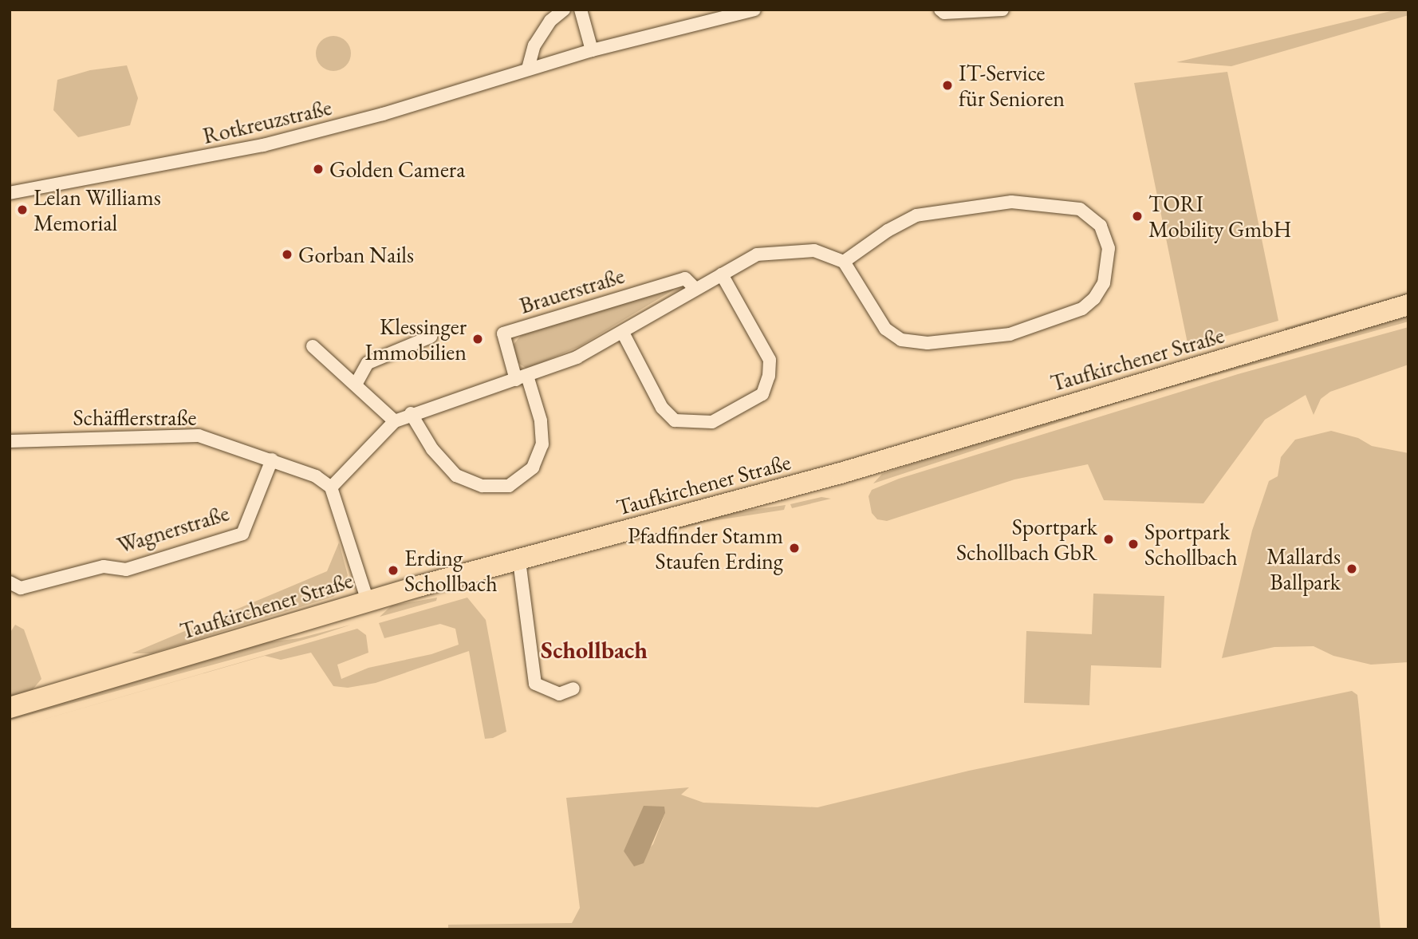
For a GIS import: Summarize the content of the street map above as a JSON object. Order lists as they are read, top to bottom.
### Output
{
  "streets": {
    "main road": ["Taufkirchener Straße"],
    "street": [
      "Rotkreuzstraße",
      "Brauerstraße",
      "Schäfflerstraße",
      "Wagnerstraße"
    ]
  },
  "crossings": [
    ["Schäfflerstraße", "Wagnerstraße"]
  ],
  "districts": ["Schollbach"],
  "places": [
    "IT-Service für Senioren",
    "Golden Camera",
    "Lelan Williams Memorial",
    "TORI Mobility GmbH",
    "Gorban Nails",
    "Klessinger Immobilien",
    "Sportpark Schollbach GbR",
    "Sportpark Schollbach",
    "Pfadfinder Stamm Staufen Erding",
    "Mallards Ballpark",
    "Erding Schollbach"
  ]
}
